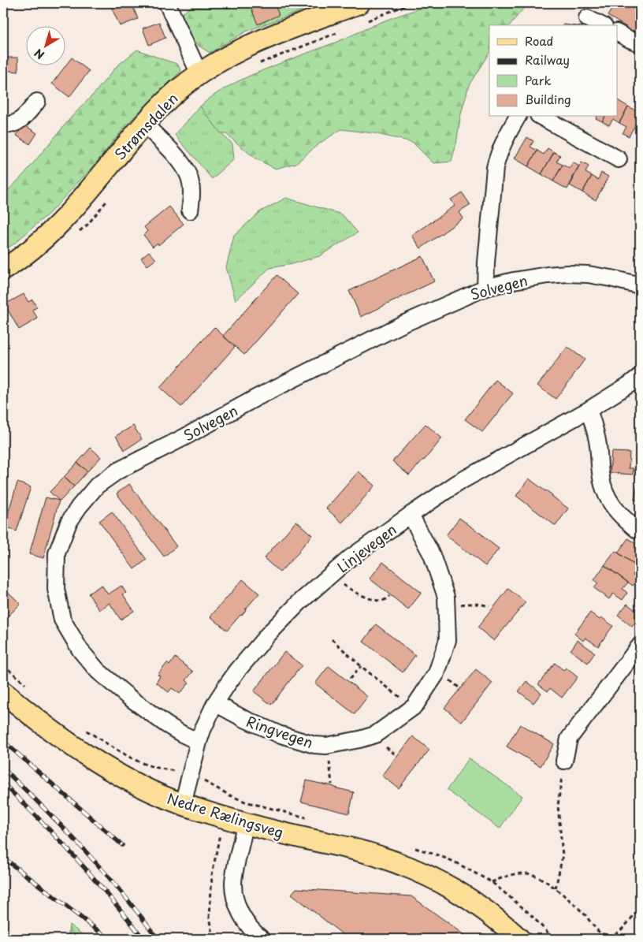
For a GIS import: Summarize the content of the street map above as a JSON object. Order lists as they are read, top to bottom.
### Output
{
  "streets": {
    "main road": ["Strømsdalen", "Nedre Rælingsveg"],
    "street": ["Solvegen", "Linjevegen", "Ringvegen"]
  },
  "crossings": [
    ["Solvegen", "Linjevegen"],
    ["Linjevegen", "Ringvegen"],
    ["Linjevegen", "Nedre Rælingsveg"]
  ],
  "legend": [
    "Road",
    "Railway",
    "Park",
    "Building"
  ],
  "north": "bottom left"
}
